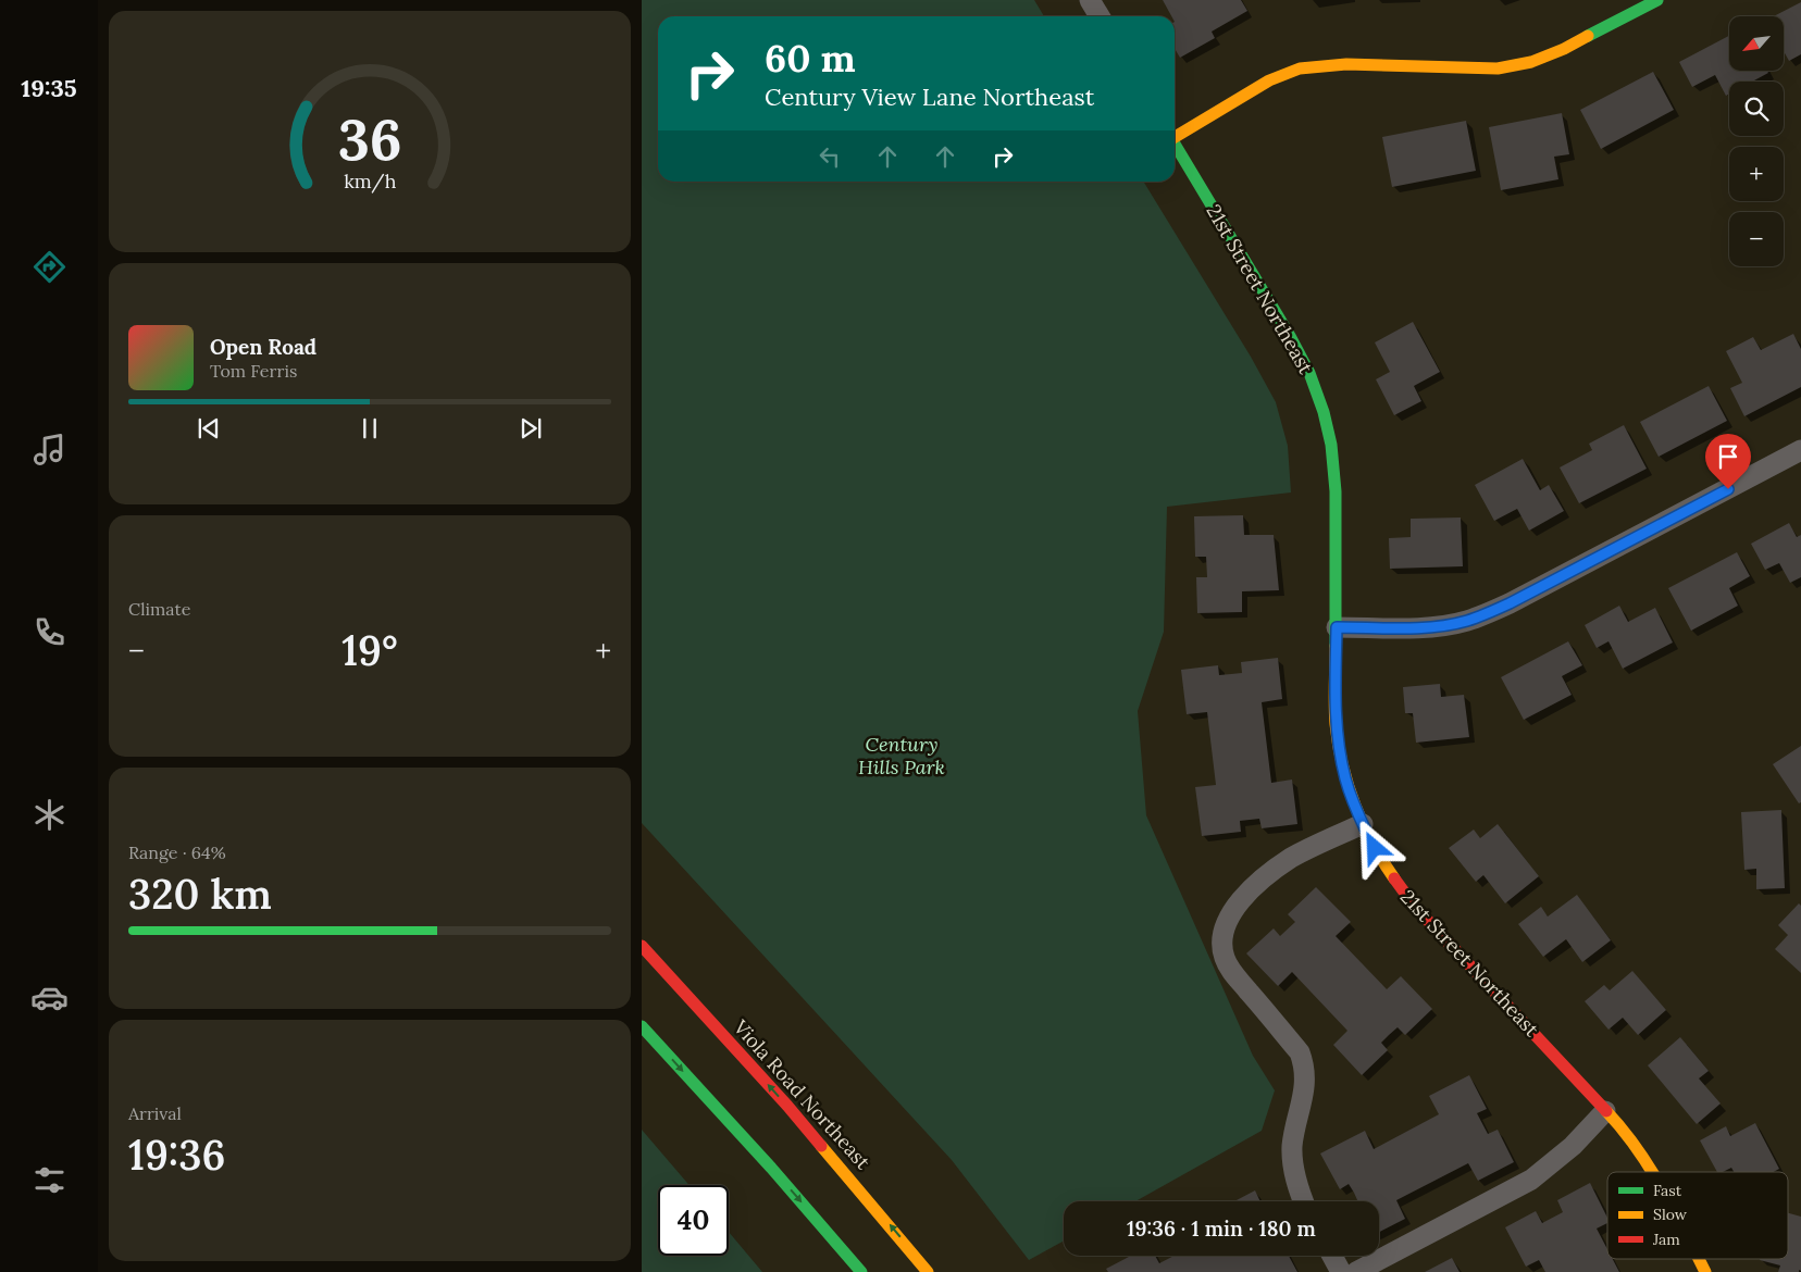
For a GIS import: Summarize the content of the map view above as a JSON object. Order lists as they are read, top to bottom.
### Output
{
  "streets": {
    "street": ["21st Street Northeast", "Viola Road Northeast"]
  },
  "parks": ["Century Hills Park"],
  "legend": ["Fast", "Slow", "Jam"],
  "north": "bottom left",
  "page": {
    "tabs": "19:35",
    "map_buttons": ["+", "−"],
    "turn": ["60 m", "Century View Lane Northeast"],
    "song": ["Open Road", "Tom Ferris"],
    "tile": [
      "Climate",
      ["Range · 64%", "320 km"],
      ["Arrival", "19:36"]
    ],
    "heat": ["−", "19°", "+"],
    "limit": "40",
    "trip": "19:36 · 1 min · 180 m",
    "gauge": ["36", "km/h"]
  }
}
